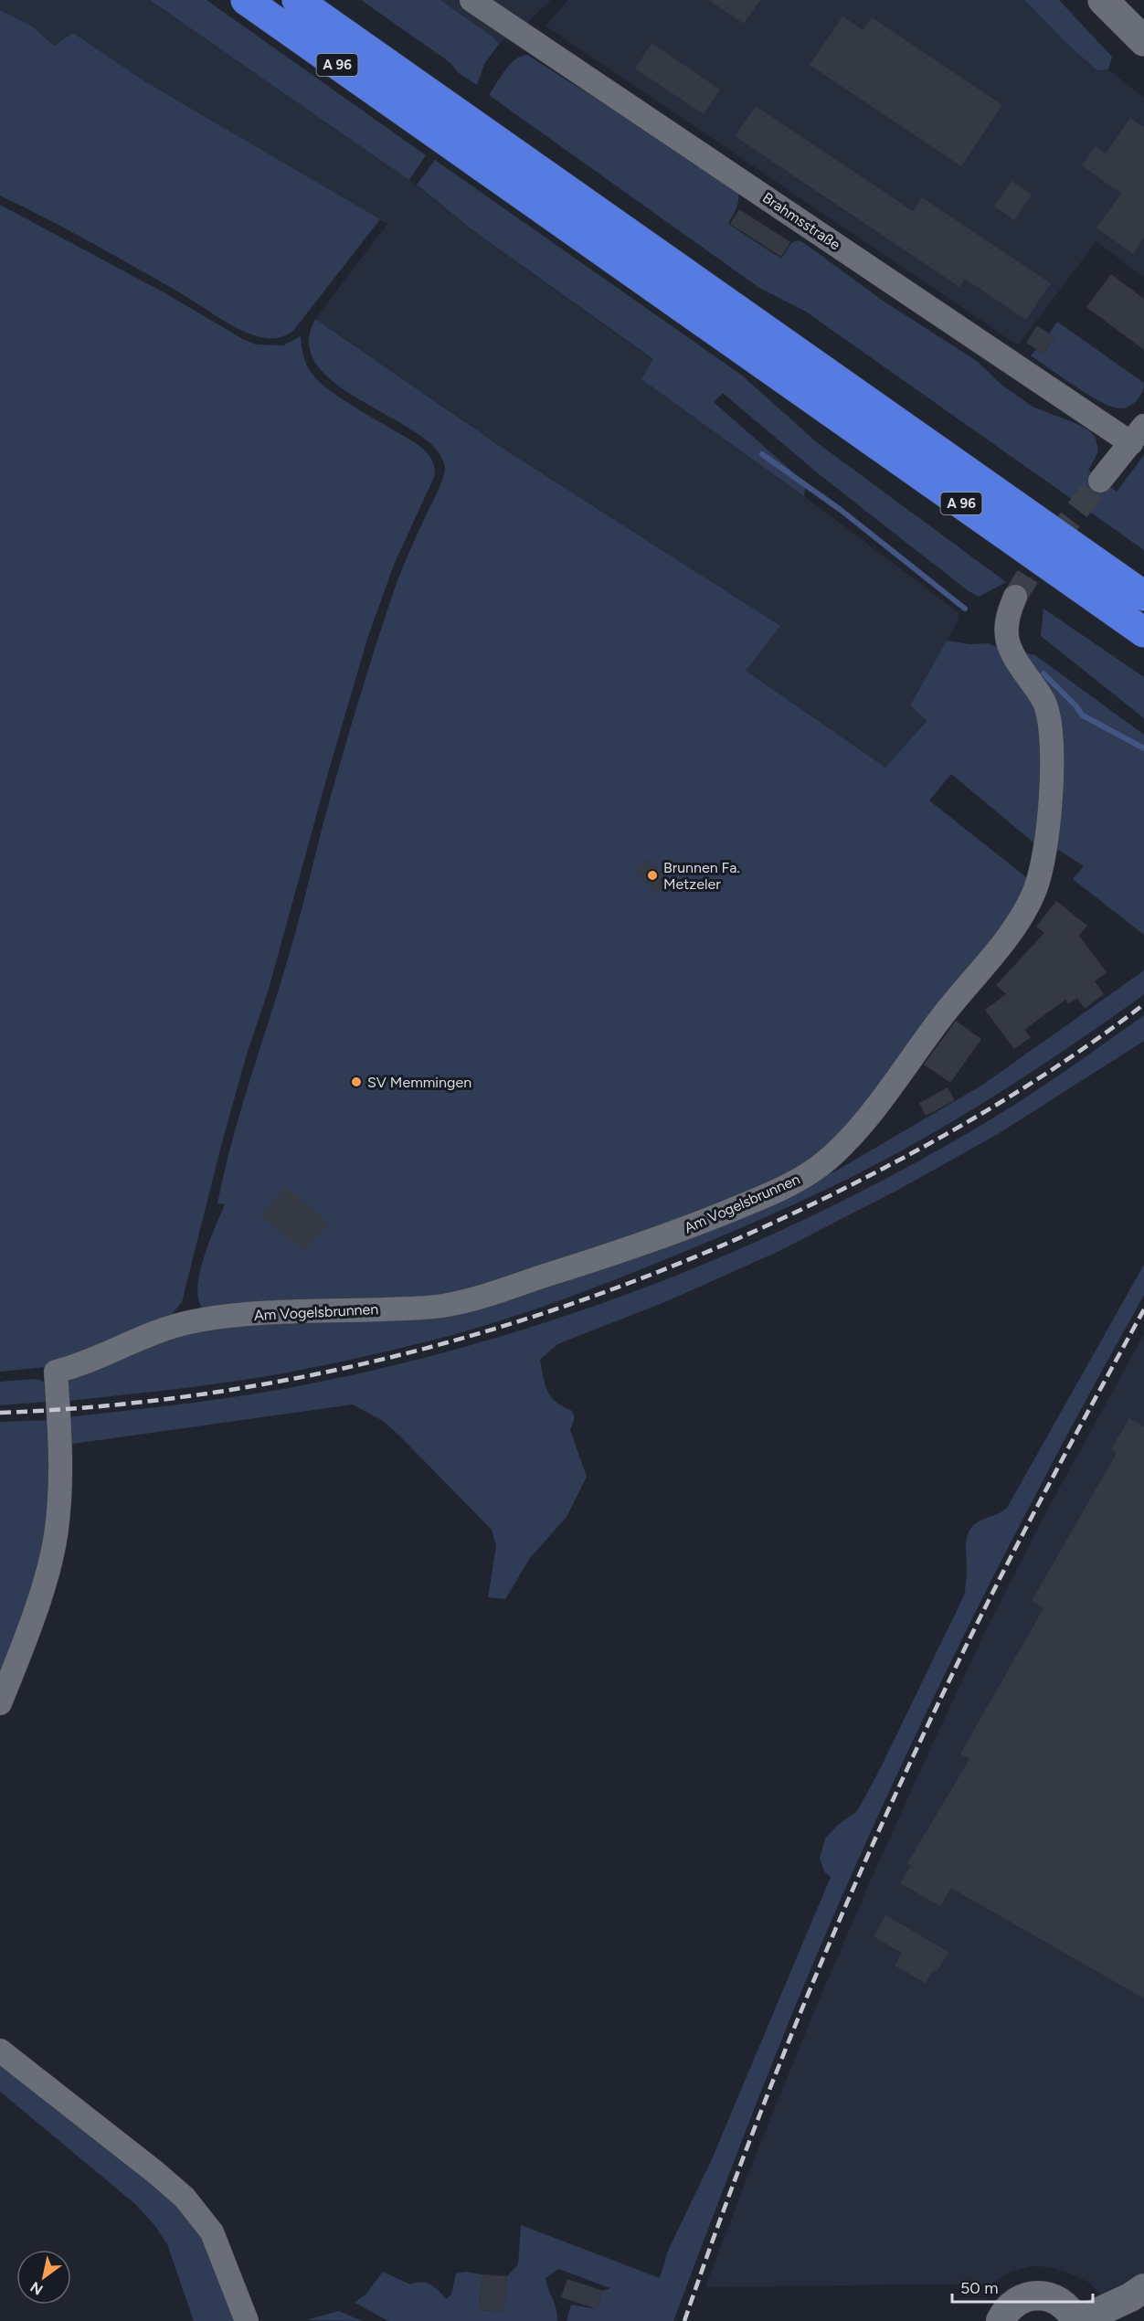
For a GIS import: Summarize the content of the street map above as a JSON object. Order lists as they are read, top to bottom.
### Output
{
  "streets": {
    "highway": ["A 96"],
    "street": ["Brahmsstraße", "Am Vogelsbrunnen"]
  },
  "places": ["Brunnen Fa. Metzeler", "SV Memmingen"],
  "scale_bar": "50 m",
  "north": "bottom left"
}
